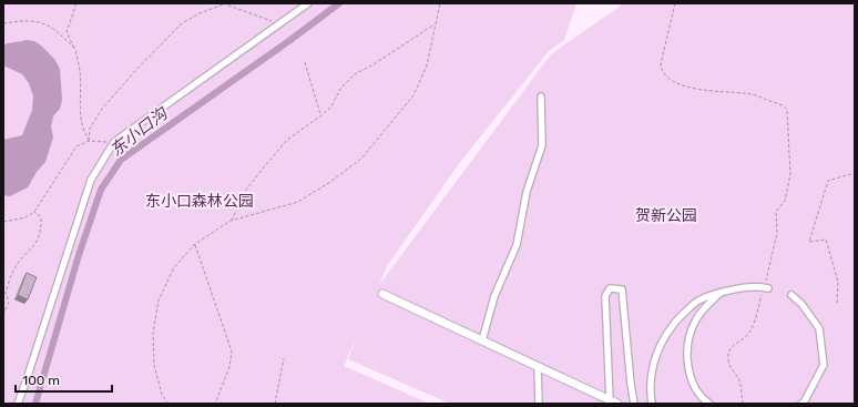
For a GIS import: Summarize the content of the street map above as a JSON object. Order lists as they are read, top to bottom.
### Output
{
  "water": ["东小口沟"],
  "parks": ["东小口森林公园", "贺新公园"],
  "scale_bar": "100 m"
}
